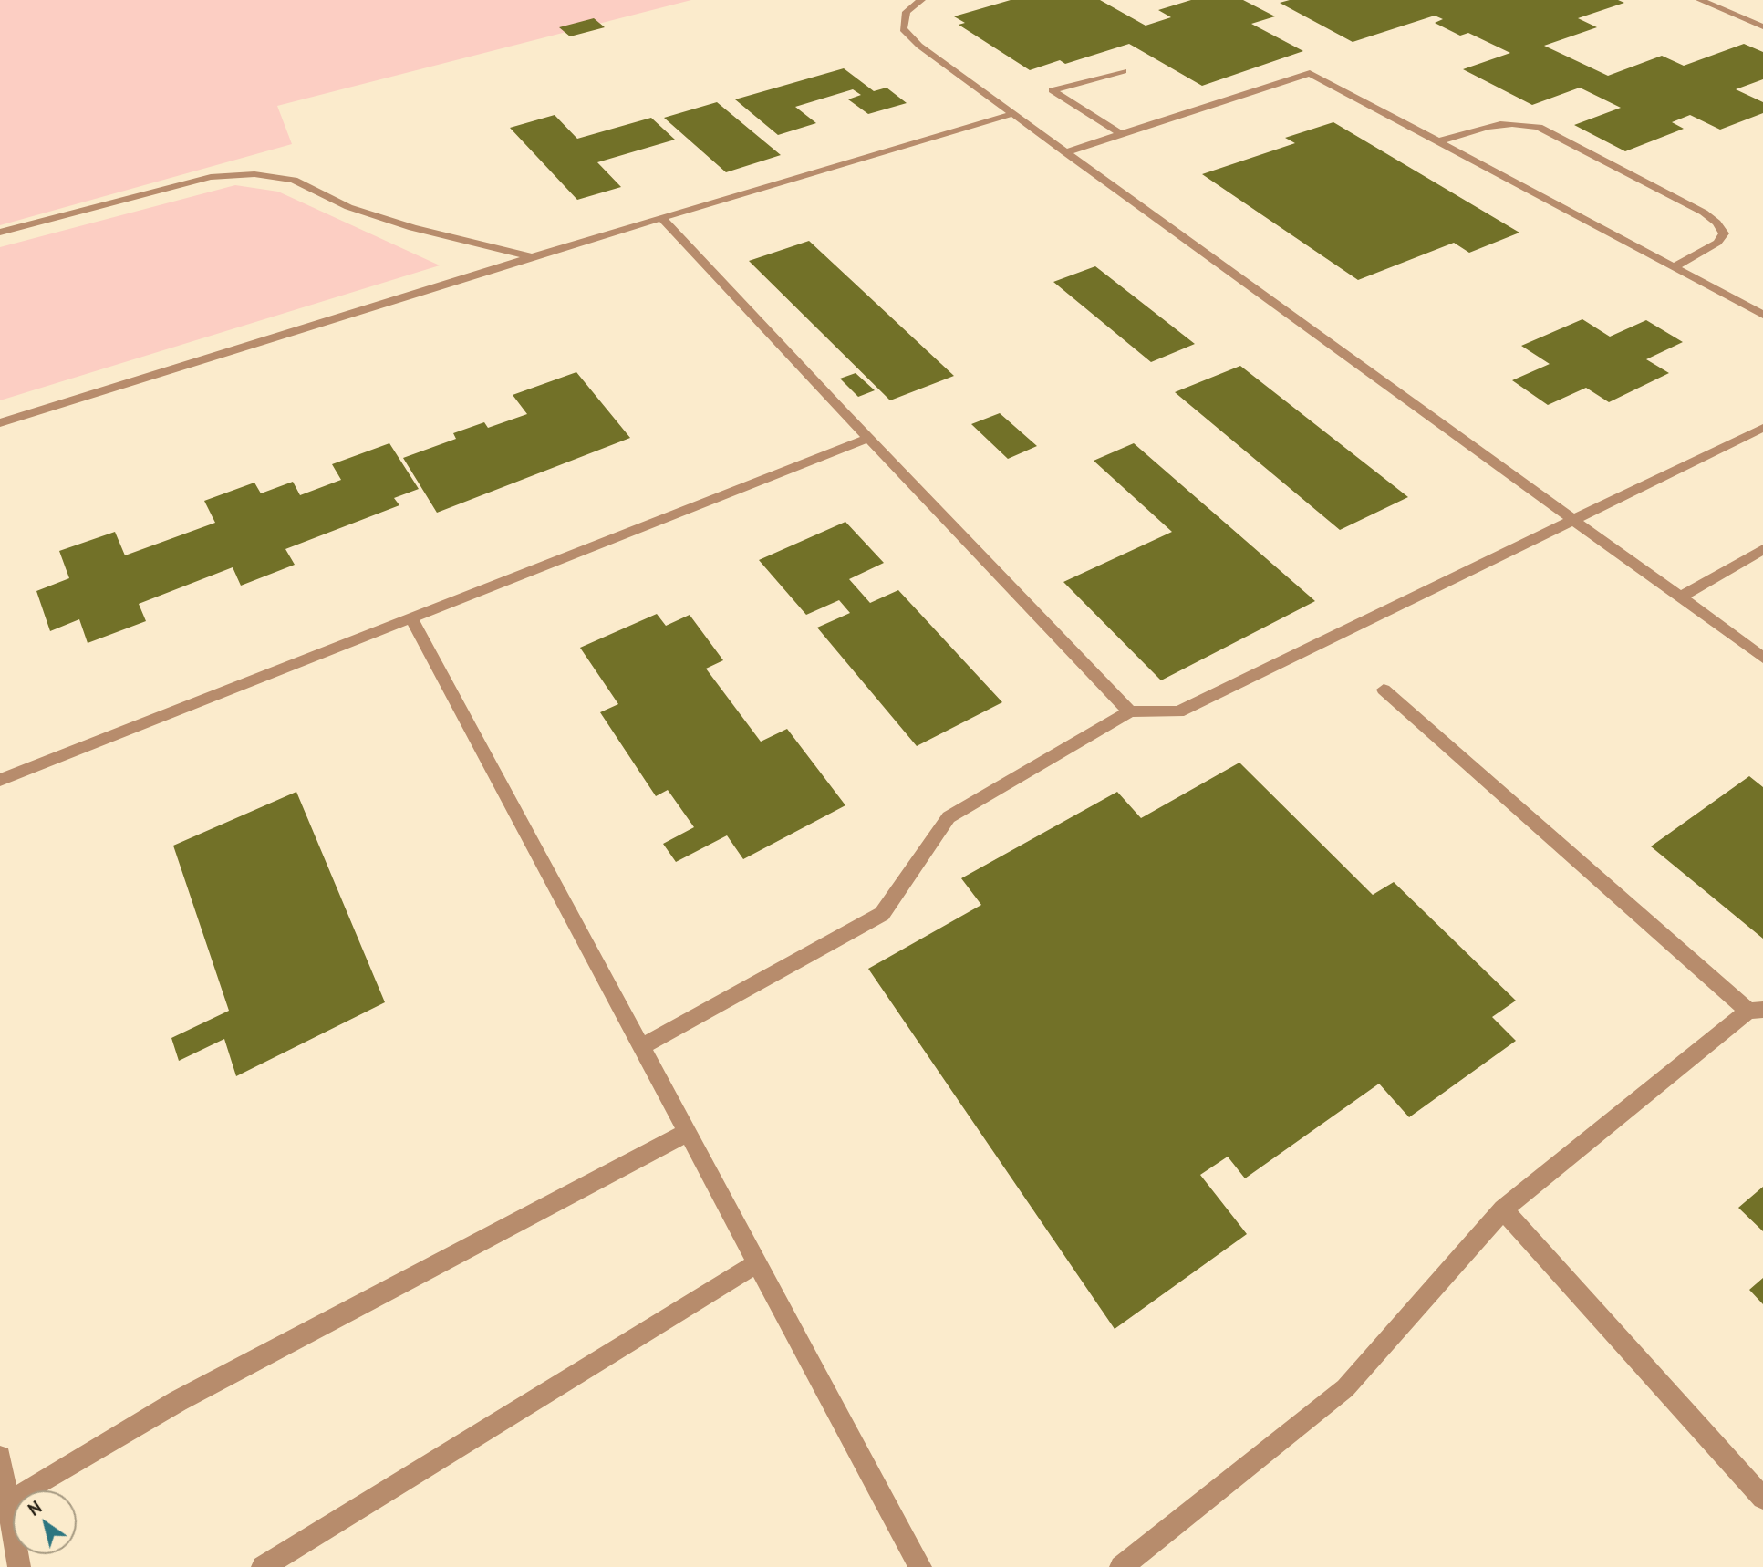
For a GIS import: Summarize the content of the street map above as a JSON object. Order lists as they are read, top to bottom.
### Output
{
  "north": "top left"
}
